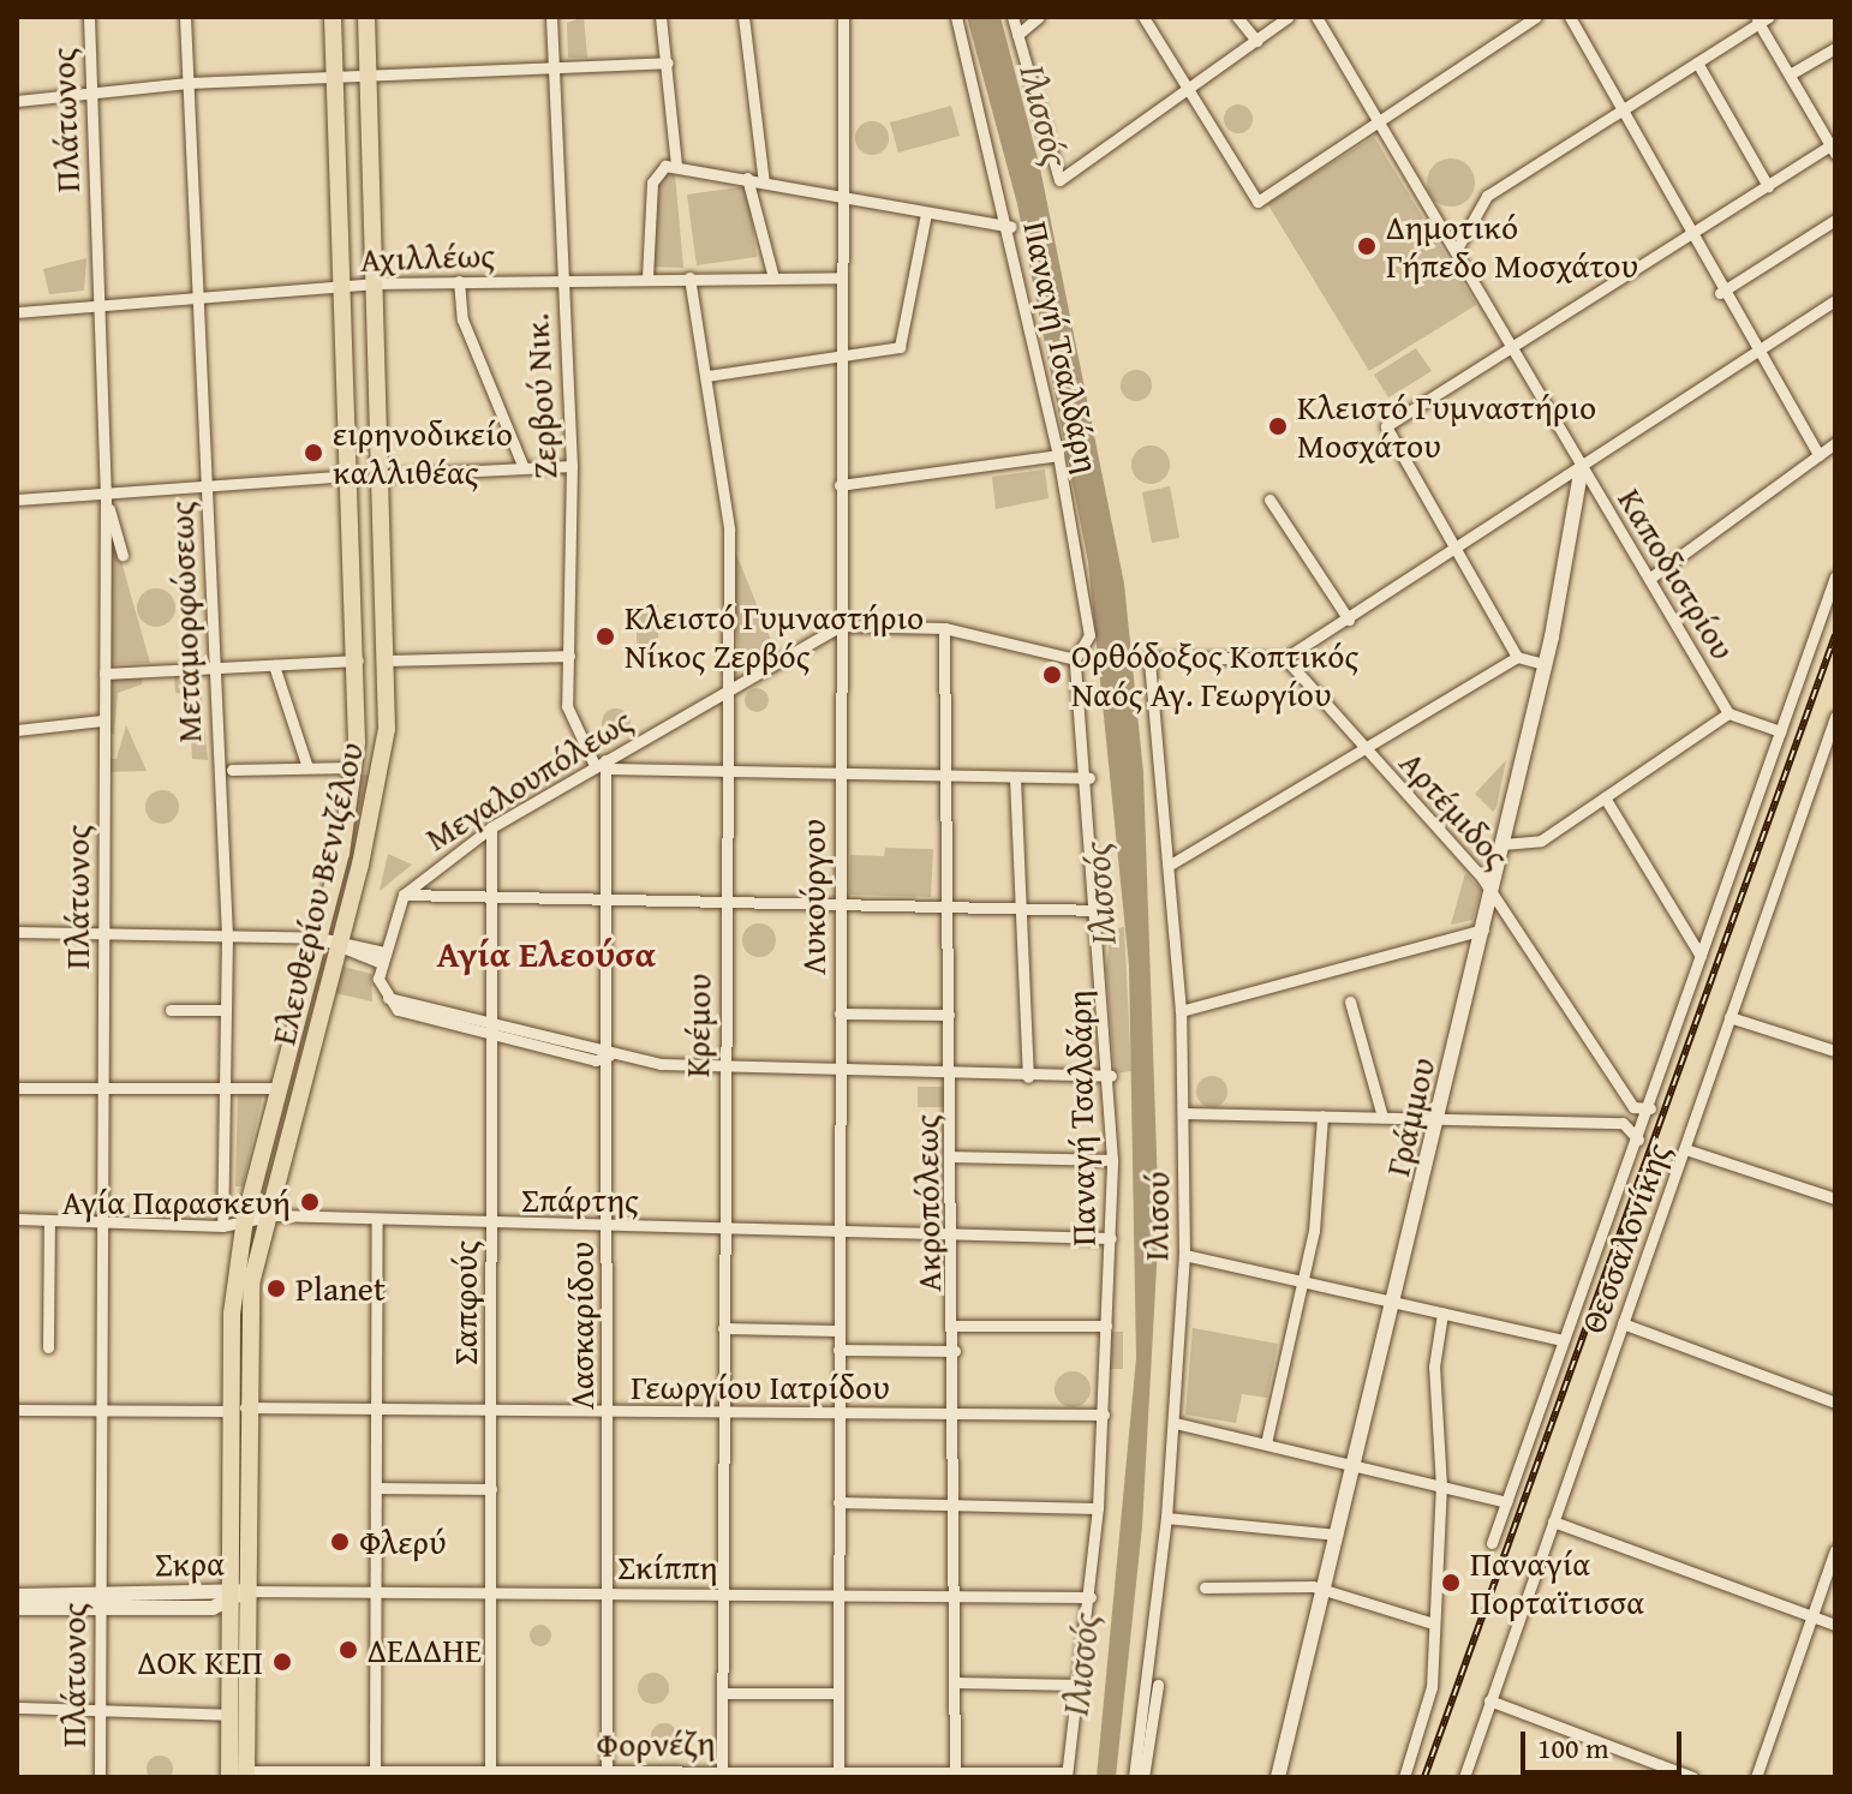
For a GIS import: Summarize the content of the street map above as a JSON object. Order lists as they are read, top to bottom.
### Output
{
  "streets": {
    "main road": ["Ελευθερίου Βενιζέλου"],
    "street": [
      "Πλάτωνος",
      "Αχιλλέως",
      "Παναγή Τσαλδάρη",
      "Ζερβού Νικ.",
      "Καποδιστρίου",
      "Μεταμορφώσεως",
      "Μεγαλουπόλεως",
      "Αρτέμιδος",
      "Λυκούργου",
      "Κρέμου",
      "Γράμμου",
      "Σπάρτης",
      "Ακροπόλεως",
      "Ιλισού",
      "Θεσσαλονίκης",
      "Σαπφούς",
      "Λασκαρίδου",
      "Γεωργίου Ιατρίδου",
      "Σκρα",
      "Σκίππη",
      "Φορνέζη"
    ]
  },
  "crossings": [
    ["Πλάτωνος", "Αχιλλέως"],
    ["Πλάτωνος", "Σπάρτης"],
    ["Πλάτωνος", "Γεωργίου Ιατρίδου"],
    ["Πλάτωνος", "Σκρα"],
    ["Αχιλλέως", "Ζερβού Νικ."],
    ["Αχιλλέως", "Μεταμορφώσεως"],
    ["Αχιλλέως", "Ελευθερίου Βενιζέλου"],
    ["Αχιλλέως", "Λυκούργου"],
    ["Αχιλλέως", "Κρέμου"],
    ["Παναγή Τσαλδάρη", "Μεγαλουπόλεως"],
    ["Παναγή Τσαλδάρη", "Σπάρτης"],
    ["Παναγή Τσαλδάρη", "Γεωργίου Ιατρίδου"],
    ["Παναγή Τσαλδάρη", "Σκίππη"],
    ["Παναγή Τσαλδάρη", "Φορνέζη"],
    ["Ζερβού Νικ.", "Μεγαλουπόλεως"],
    ["Ζερβού Νικ.", "Λασκαρίδου"],
    ["Καποδιστρίου", "Γράμμου"],
    ["Καποδιστρίου", "Θεσσαλονίκης"],
    ["Μεταμορφώσεως", "Σπάρτης"],
    ["Μεγαλουπόλεως", "Λυκούργου"],
    ["Μεγαλουπόλεως", "Κρέμου"],
    ["Μεγαλουπόλεως", "Ακροπόλεως"],
    ["Μεγαλουπόλεως", "Σαπφούς"],
    ["Μεγαλουπόλεως", "Λασκαρίδου"],
    ["Αρτέμιδος", "Γράμμου"],
    ["Αρτέμιδος", "Ιλισού"],
    ["Αρτέμιδος", "Θεσσαλονίκης"],
    ["Ελευθερίου Βενιζέλου", "Σπάρτης"],
    ["Ελευθερίου Βενιζέλου", "Γεωργίου Ιατρίδου"],
    ["Ελευθερίου Βενιζέλου", "Σκρα"],
    ["Ελευθερίου Βενιζέλου", "Σκίππη"],
    ["Ελευθερίου Βενιζέλου", "Φορνέζη"],
    ["Λυκούργου", "Σπάρτης"],
    ["Λυκούργου", "Γεωργίου Ιατρίδου"],
    ["Λυκούργου", "Σκίππη"],
    ["Λυκούργου", "Φορνέζη"],
    ["Κρέμου", "Σπάρτης"],
    ["Κρέμου", "Γεωργίου Ιατρίδου"],
    ["Κρέμου", "Σκίππη"],
    ["Κρέμου", "Φορνέζη"],
    ["Σπάρτης", "Ακροπόλεως"],
    ["Σπάρτης", "Σαπφούς"],
    ["Σπάρτης", "Λασκαρίδου"],
    ["Ακροπόλεως", "Γεωργίου Ιατρίδου"],
    ["Ακροπόλεως", "Σκίππη"],
    ["Ακροπόλεως", "Φορνέζη"],
    ["Σαπφούς", "Γεωργίου Ιατρίδου"],
    ["Σαπφούς", "Σκίππη"],
    ["Σαπφούς", "Φορνέζη"],
    ["Λασκαρίδου", "Γεωργίου Ιατρίδου"],
    ["Λασκαρίδου", "Σκίππη"],
    ["Λασκαρίδου", "Φορνέζη"],
    ["Σκρα", "Σκίππη"]
  ],
  "districts": ["Αγία Ελεούσα"],
  "water": ["Ιλισσός"],
  "places": [
    "Δημοτικό Γήπεδο Μοσχάτου",
    "Κλειστό Γυμναστήριο Μοσχάτου",
    "ειρηνοδικείο καλλιθέας",
    "Κλειστό Γυμναστήριο Νίκος Ζερβός",
    "Ορθόδοξος Κοπτικός Ναός Αγ. Γεωργίου",
    "Αγία Παρασκευή",
    "Planet",
    "Φλερύ",
    "Παναγία Πορταϊτισσα",
    "ΔΕΔΔΗΕ",
    "ΔΟΚ ΚΕΠ"
  ],
  "scale_bar": "100 m"
}
